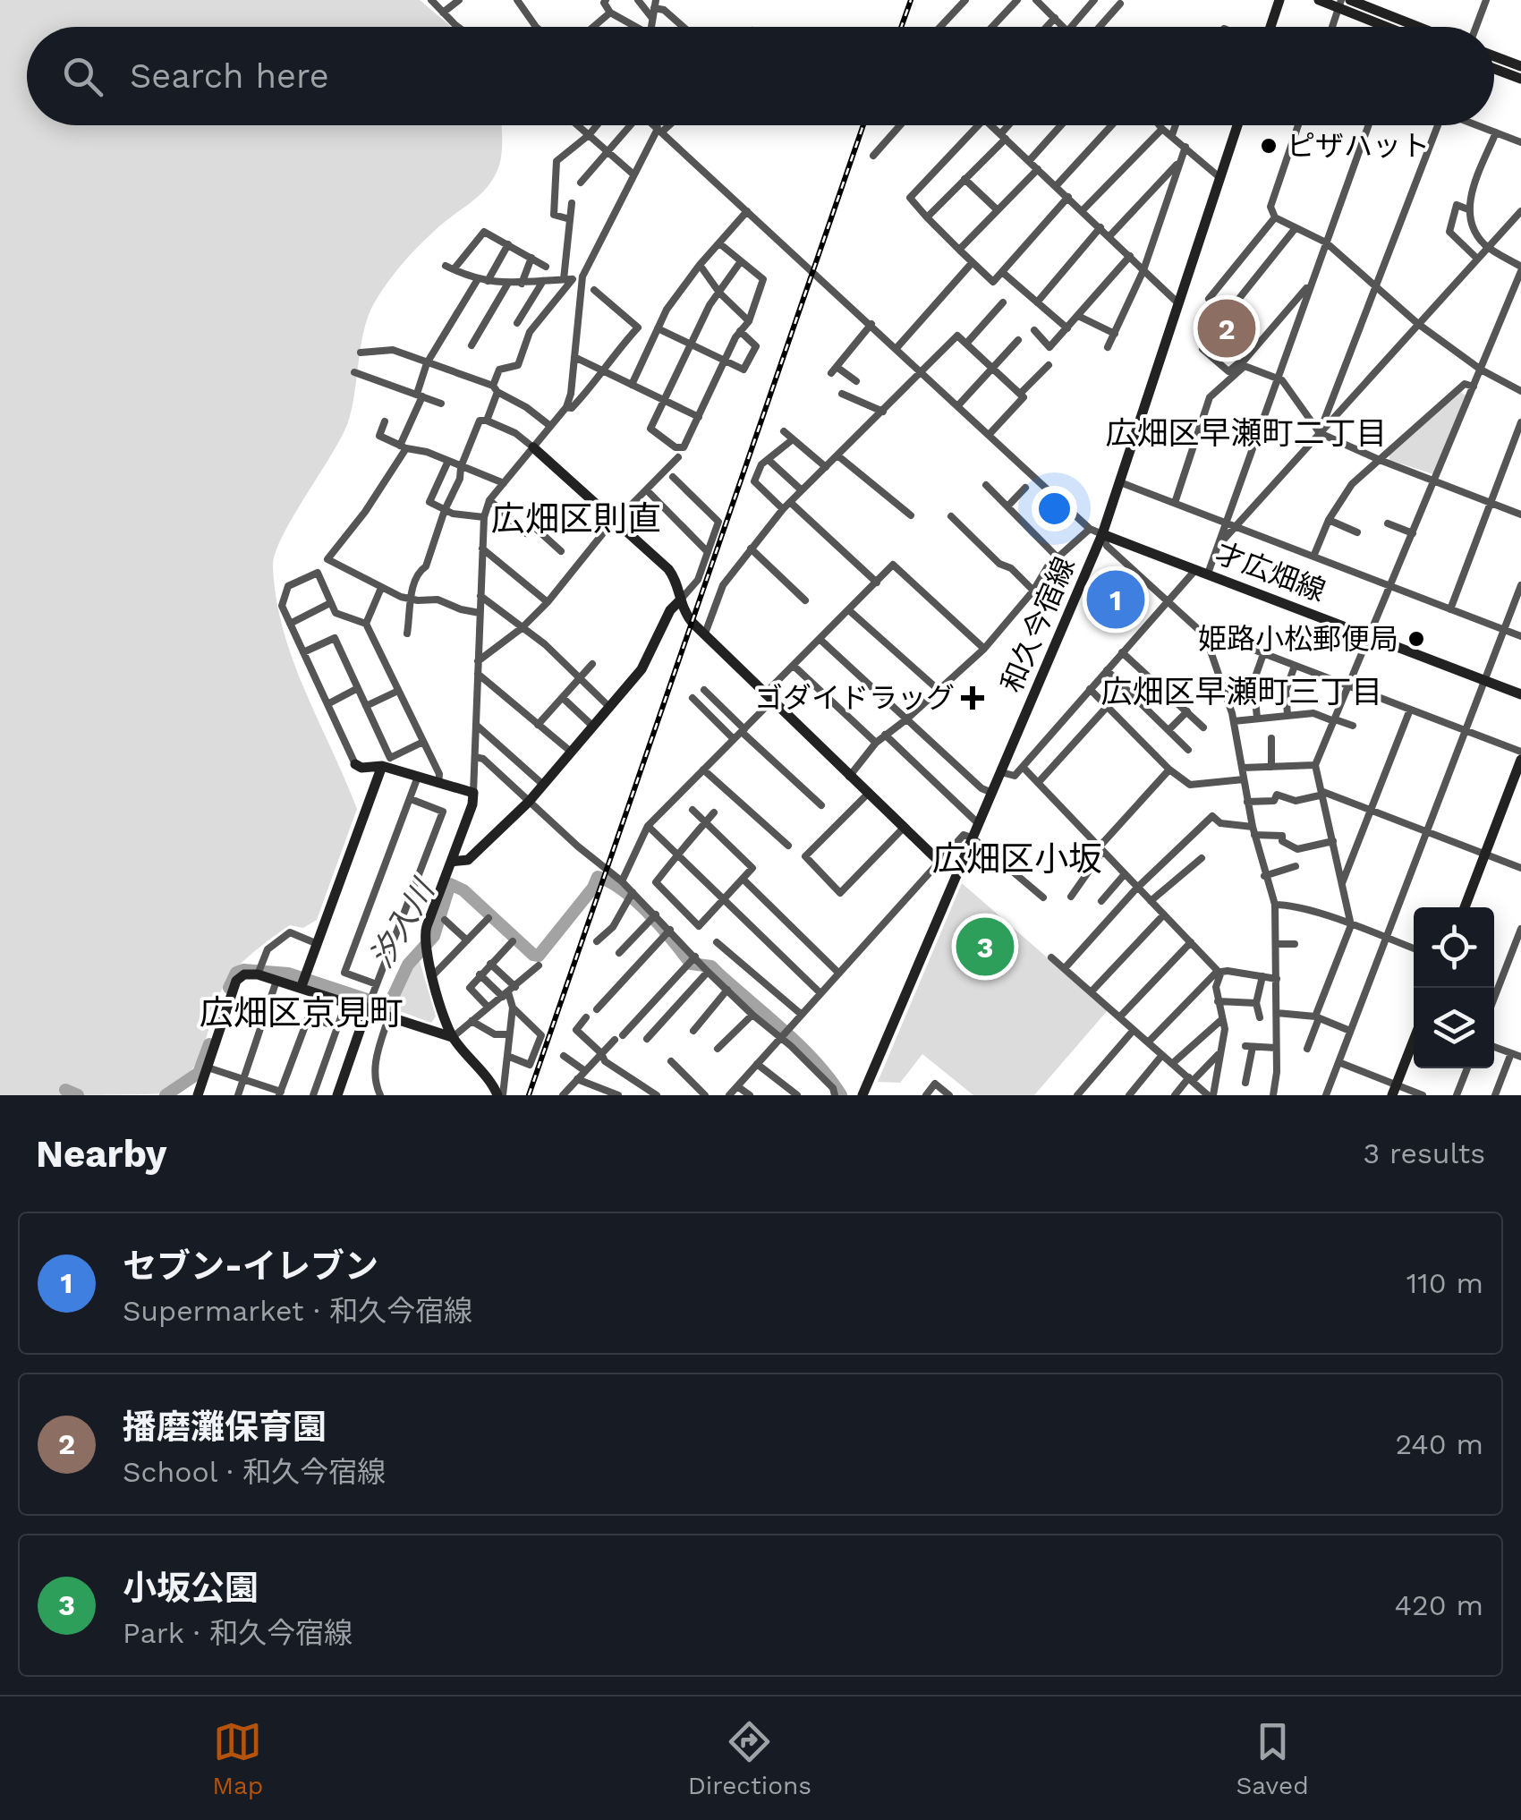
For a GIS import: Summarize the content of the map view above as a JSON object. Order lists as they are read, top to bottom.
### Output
{
  "streets": {
    "street": ["才広畑線", "和久今宿線"]
  },
  "crossings": [
    ["才広畑線", "和久今宿線"]
  ],
  "districts": [
    "広畑区早瀬町二丁目",
    "広畑区則直",
    "広畑区早瀬町三丁目",
    "広畑区小坂",
    "広畑区京見町"
  ],
  "water": ["汐入川"],
  "places": {
    "other": ["ピザハット", "姫路小松郵便局"],
    "health": ["ゴダイドラッグ"]
  },
  "page": {
    "search": "Search here",
    "pins": ["2", "1", "3"],
    "heading": ["Nearby", "3 results"],
    "list": [
      {
        "mark": "1",
        "name": "セブン-イレブン",
        "note": "Supermarket · 和久今宿線",
        "value": "110 m"
      },
      {
        "mark": "2",
        "name": "播磨灘保育園",
        "note": "School · 和久今宿線",
        "value": "240 m"
      },
      {
        "mark": "3",
        "name": "小坂公園",
        "note": "Park · 和久今宿線",
        "value": "420 m"
      }
    ],
    "nav": ["Map", "Directions", "Saved"]
  }
}
